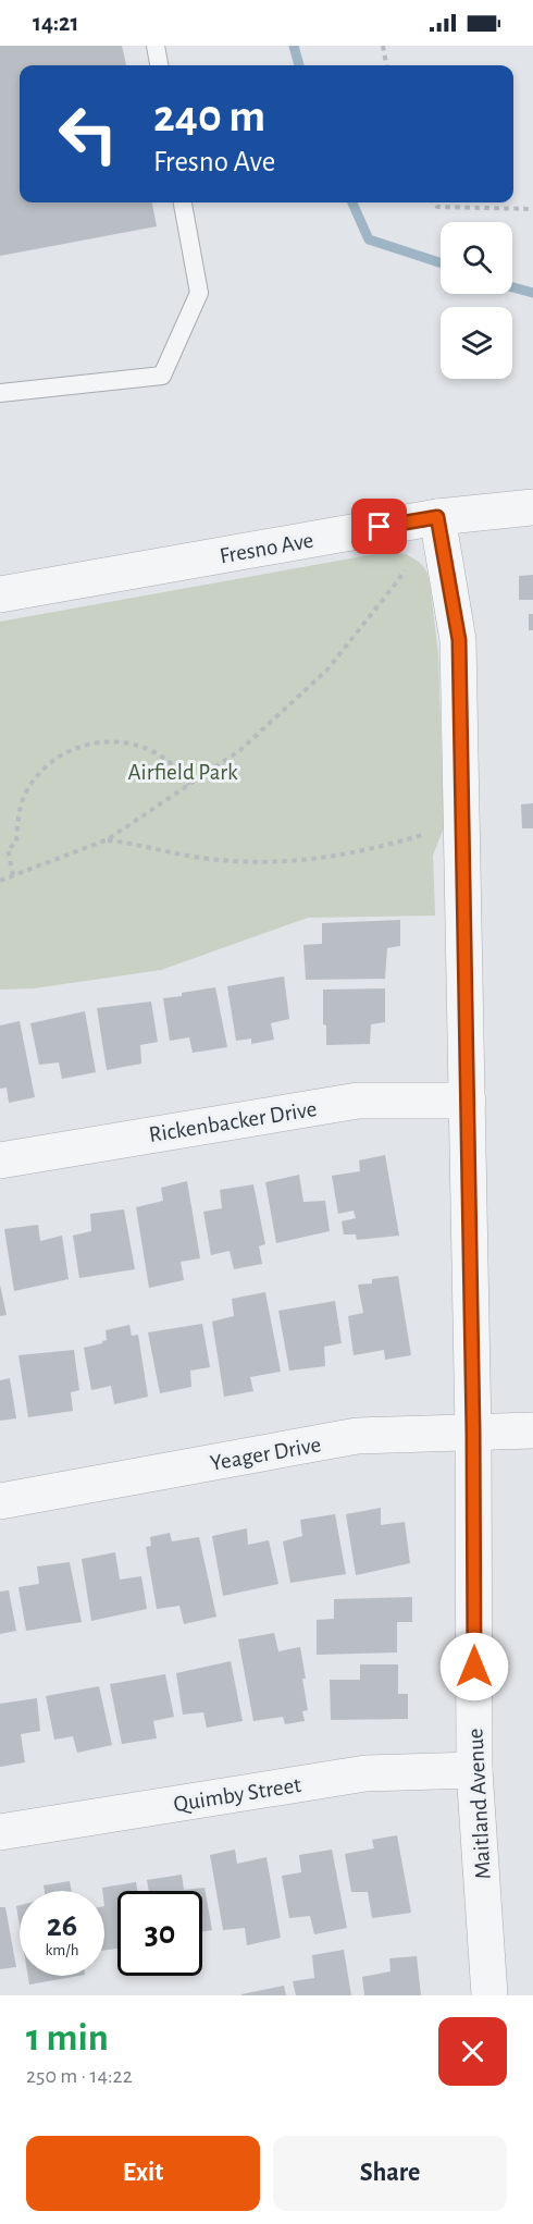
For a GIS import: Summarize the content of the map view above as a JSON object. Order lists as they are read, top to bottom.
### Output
{
  "streets": {
    "street": [
      "Fresno Ave",
      "Rickenbacker Drive",
      "Yeager Drive",
      "Quimby Street",
      "Maitland Avenue"
    ]
  },
  "crossings": [
    ["Fresno Ave", "Maitland Avenue"],
    ["Rickenbacker Drive", "Maitland Avenue"],
    ["Yeager Drive", "Maitland Avenue"],
    ["Quimby Street", "Maitland Avenue"]
  ],
  "parks": ["Airfield Park"],
  "page": {
    "status": "14:21",
    "turn": ["240 m", "Fresno Ave"],
    "speed": "26 km/h",
    "limit": "30",
    "heading": ["1 min", "250 m · 14:22"],
    "buttons": ["Exit", "Share"]
  }
}
